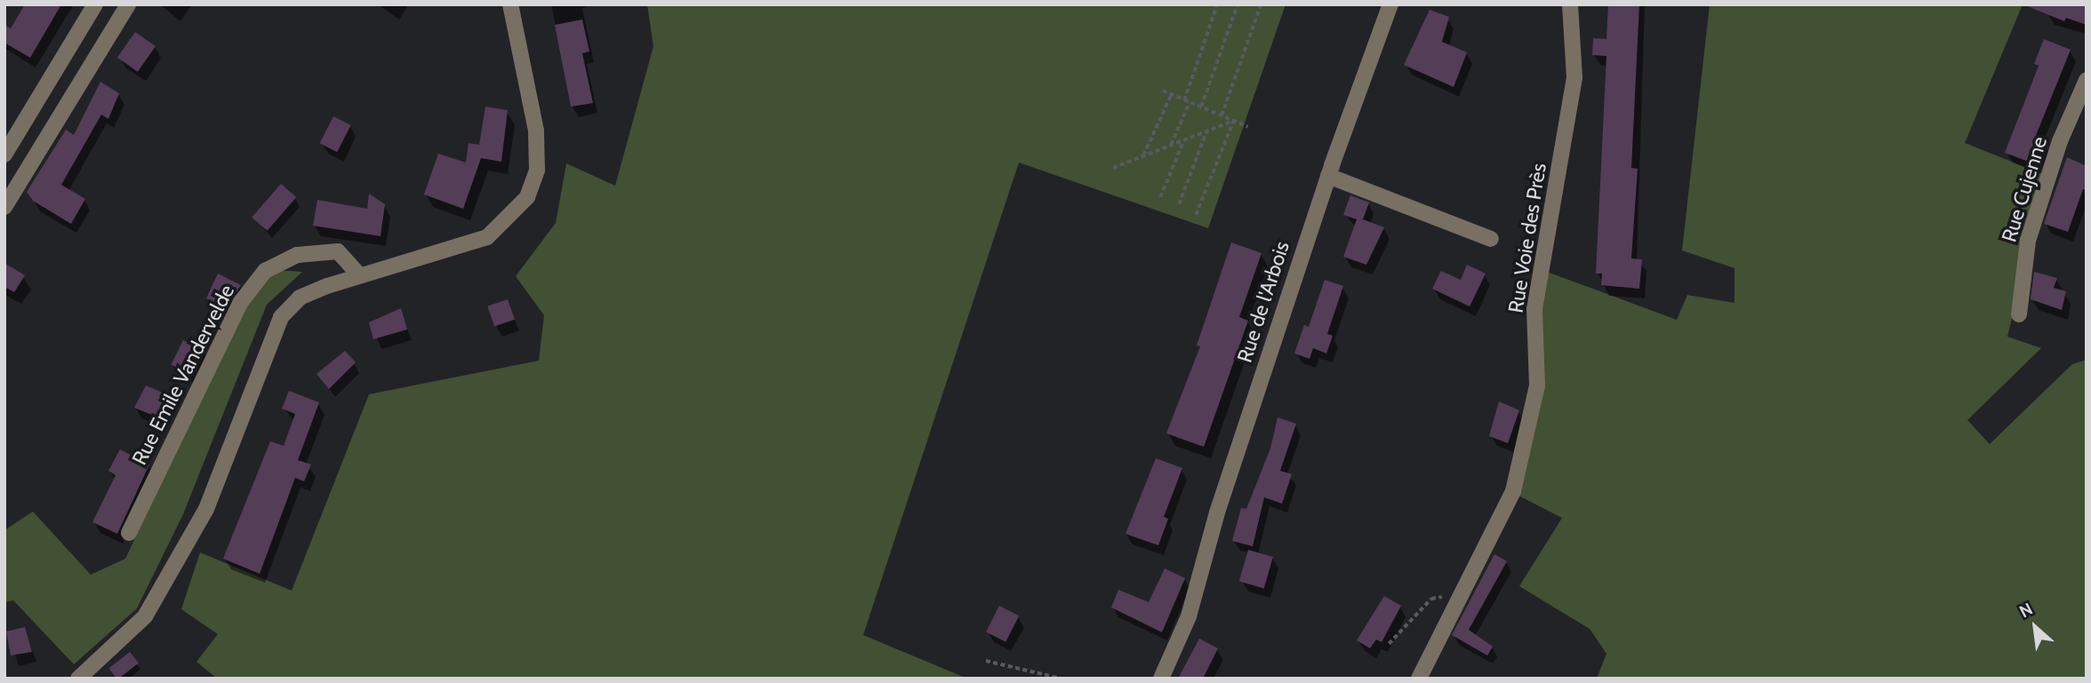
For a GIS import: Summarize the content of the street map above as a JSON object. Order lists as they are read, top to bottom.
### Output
{
  "streets": {
    "street": [
      "Rue Cujenne",
      "Rue Voie des Près",
      "Rue de l'Arbois",
      "Rue Emile Vandervelde"
    ]
  },
  "north": "top left"
}
